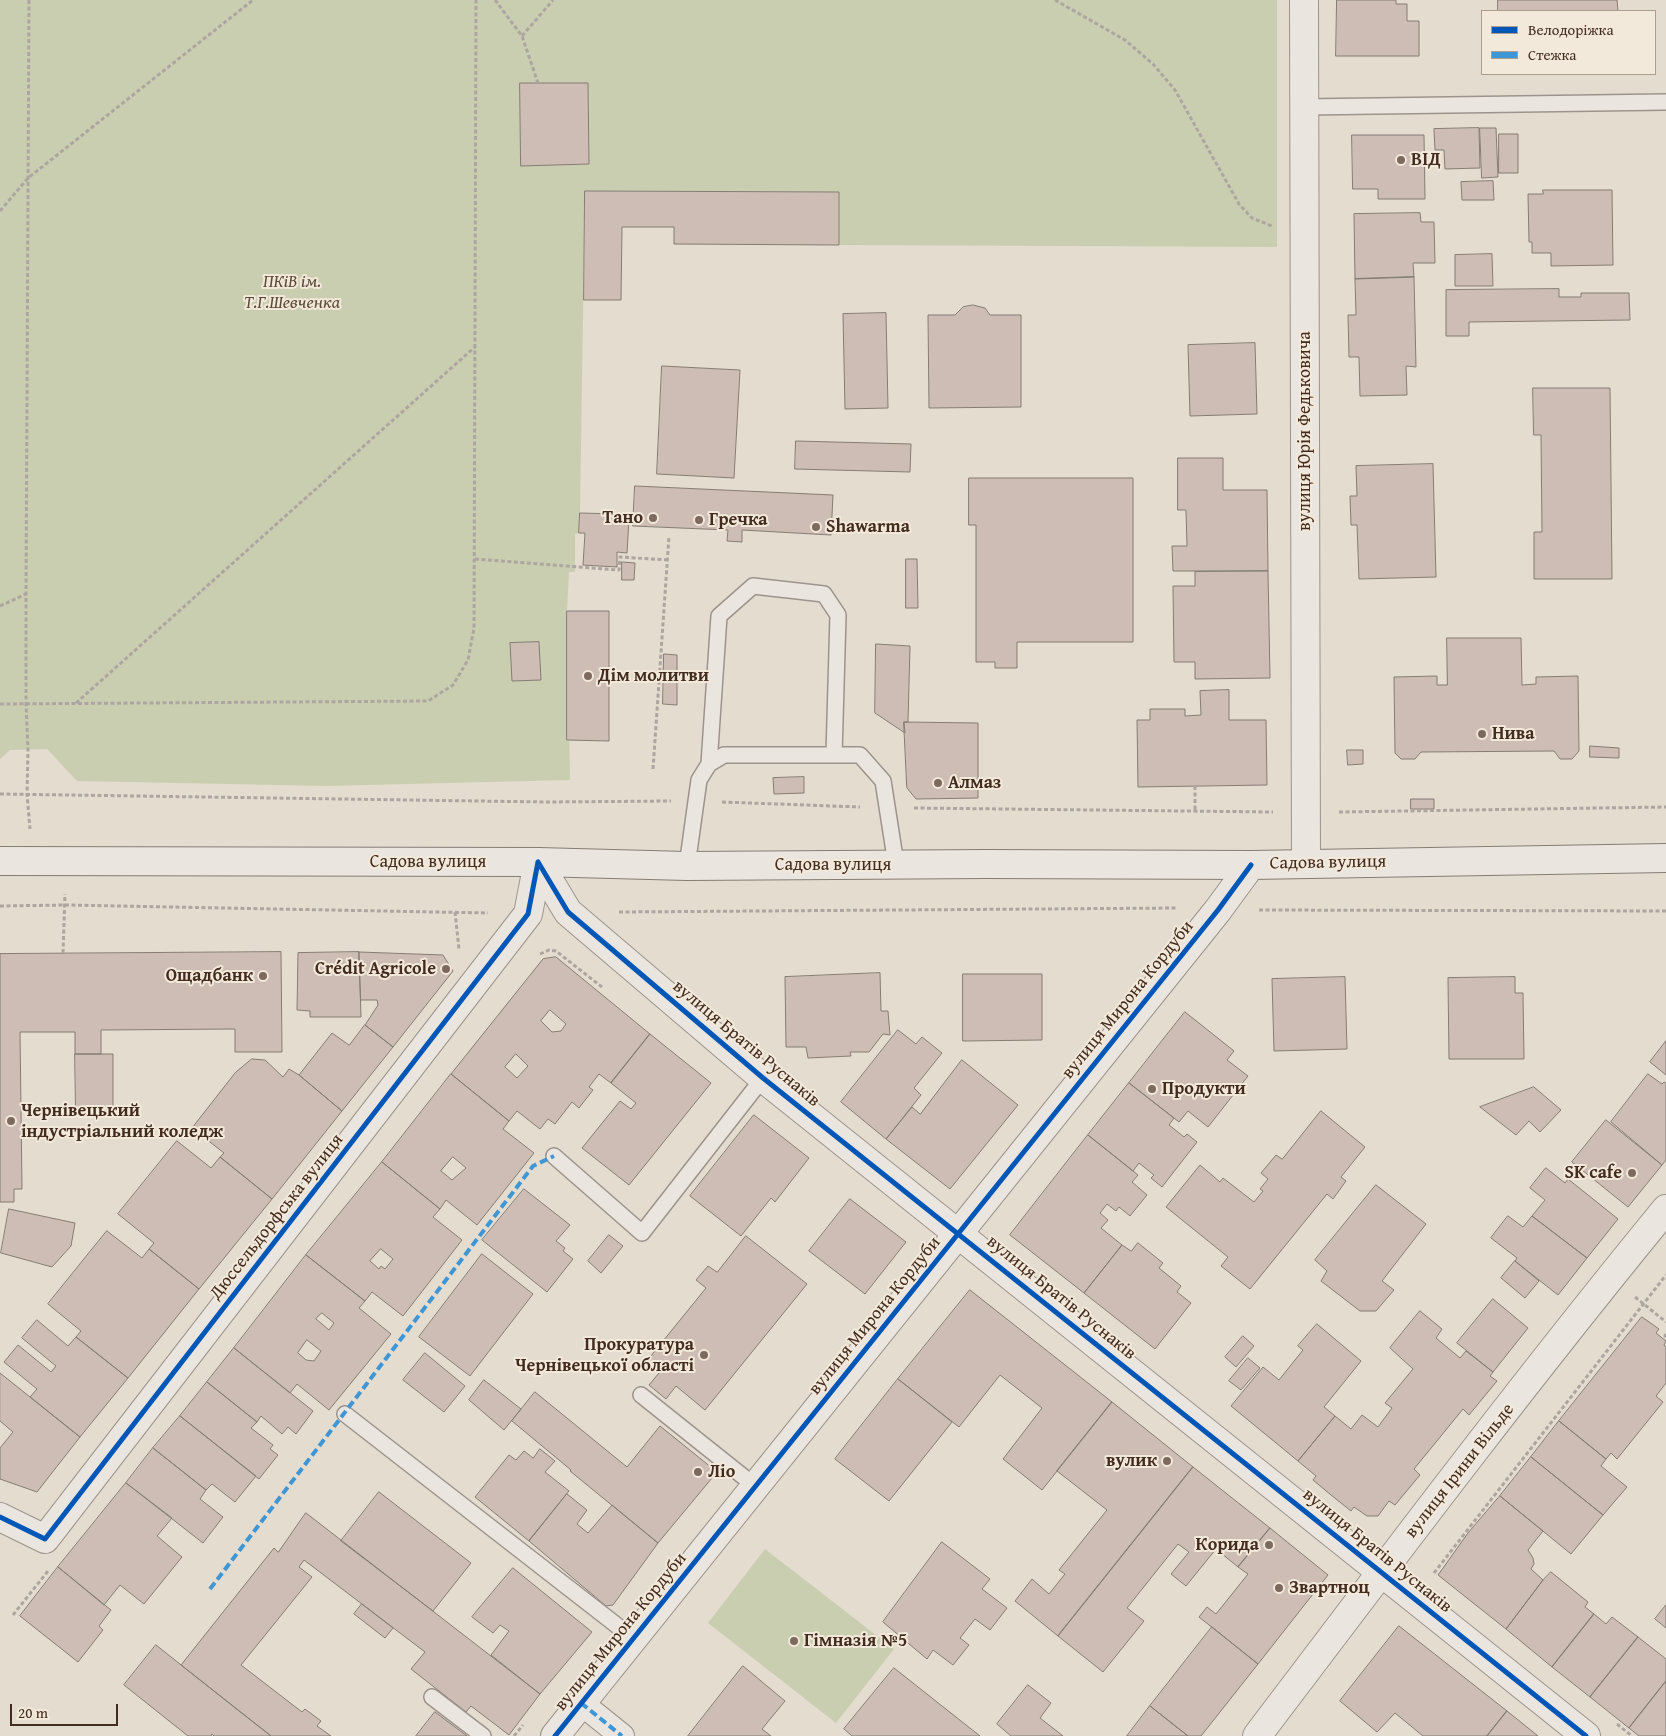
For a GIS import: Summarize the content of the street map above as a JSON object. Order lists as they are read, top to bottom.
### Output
{
  "streets": {
    "street": [
      "вулиця Юрія Федьковича",
      "Садова вулиця",
      "вулиця Мирона Кордуби",
      "вулиця Братів Руснаків",
      "Дюссельдорфська вулиця",
      "вулиця Ірини Вільде"
    ]
  },
  "crossings": [
    ["вулиця Юрія Федьковича", "Садова вулиця"],
    ["Садова вулиця", "вулиця Мирона Кордуби"],
    ["Садова вулиця", "вулиця Братів Руснаків"],
    ["Садова вулиця", "Дюссельдорфська вулиця"],
    ["вулиця Мирона Кордуби", "вулиця Братів Руснаків"],
    ["вулиця Братів Руснаків", "Дюссельдорфська вулиця"],
    ["вулиця Братів Руснаків", "вулиця Ірини Вільде"]
  ],
  "parks": ["ПКіВ ім. Т.Г.Шевченка"],
  "places": [
    "ВІД",
    "Тано",
    "Гречка",
    "Shawarma",
    "Дім молитви",
    "Нива",
    "Алмаз",
    "Crédit Agricole",
    "Ощадбанк",
    "Продукти",
    "Чернівецький індустріальний коледж",
    "SK cafe",
    "Прокуратура Чернівецької області",
    "вулик",
    "Ліо",
    "Корида",
    "Звартноц",
    "Гімназія №5"
  ],
  "legend": ["Велодоріжка", "Стежка"],
  "scale_bar": "20 m"
}
